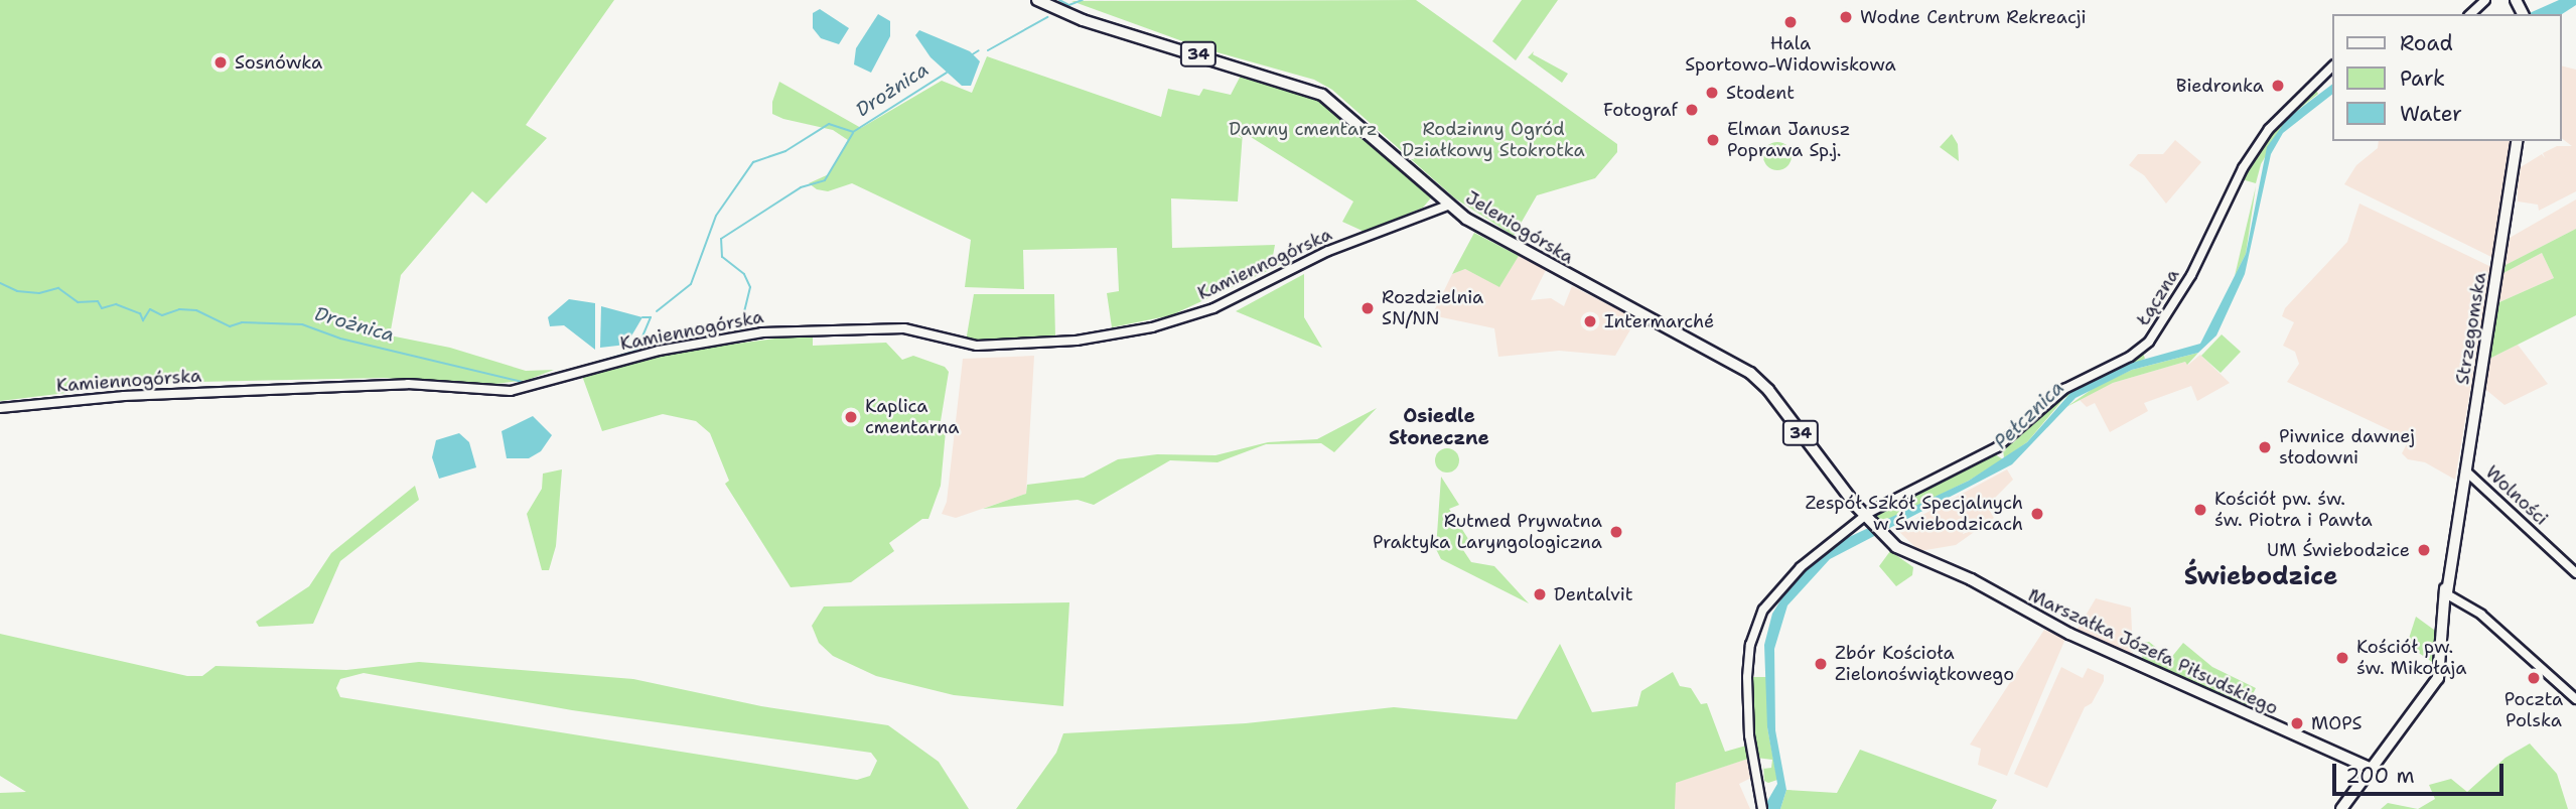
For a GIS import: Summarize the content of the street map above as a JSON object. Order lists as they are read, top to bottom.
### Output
{
  "streets": {
    "main road": [
      "34",
      "Jeleniogórska",
      "Strzegomska",
      "Marszałka Józefa Piłsudskiego"
    ],
    "street": ["Kamiennogórska", "Łączna", "Wolności"]
  },
  "crossings": [
    ["Jeleniogórska", "Kamiennogórska"],
    ["Jeleniogórska", "Łączna"],
    ["Jeleniogórska", "Marszałka Józefa Piłsudskiego"],
    ["Łączna", "Marszałka Józefa Piłsudskiego"],
    ["Strzegomska", "Wolności"],
    ["Strzegomska", "Marszałka Józefa Piłsudskiego"]
  ],
  "districts": ["Osiedle Słoneczne", "Świebodzice"],
  "water": ["Drożnica", "Pełcznica"],
  "parks": ["Dawny cmentarz", "Rodzinny Ogród Działkowy Stokrotka"],
  "places": [
    "Wodne Centrum Rekreacji",
    "Hala Sportowo-Widowiskowa",
    "Sosnówka",
    "Biedronka",
    "Stodent",
    "Fotograf",
    "Elman Janusz Poprawa Sp.j.",
    "Rozdzielnia SN/NN",
    "Intermarché",
    "Kaplica cmentarna",
    "Piwnice dawnej słodowni",
    "Kościół pw. św. św. Piotra i Pawła",
    "Zespół Szkół Specjalnych w Świebodzicach",
    "Rutmed Prywatna Praktyka Laryngologiczna",
    "UM Świebodzice",
    "Dentalvit",
    "Kościół pw. św. Mikołaja",
    "Zbór Kościoła Zielonoświątkowego",
    "Poczta Polska",
    "MOPS"
  ],
  "legend": ["Road", "Park", "Water"],
  "scale_bar": "200 m"
}
